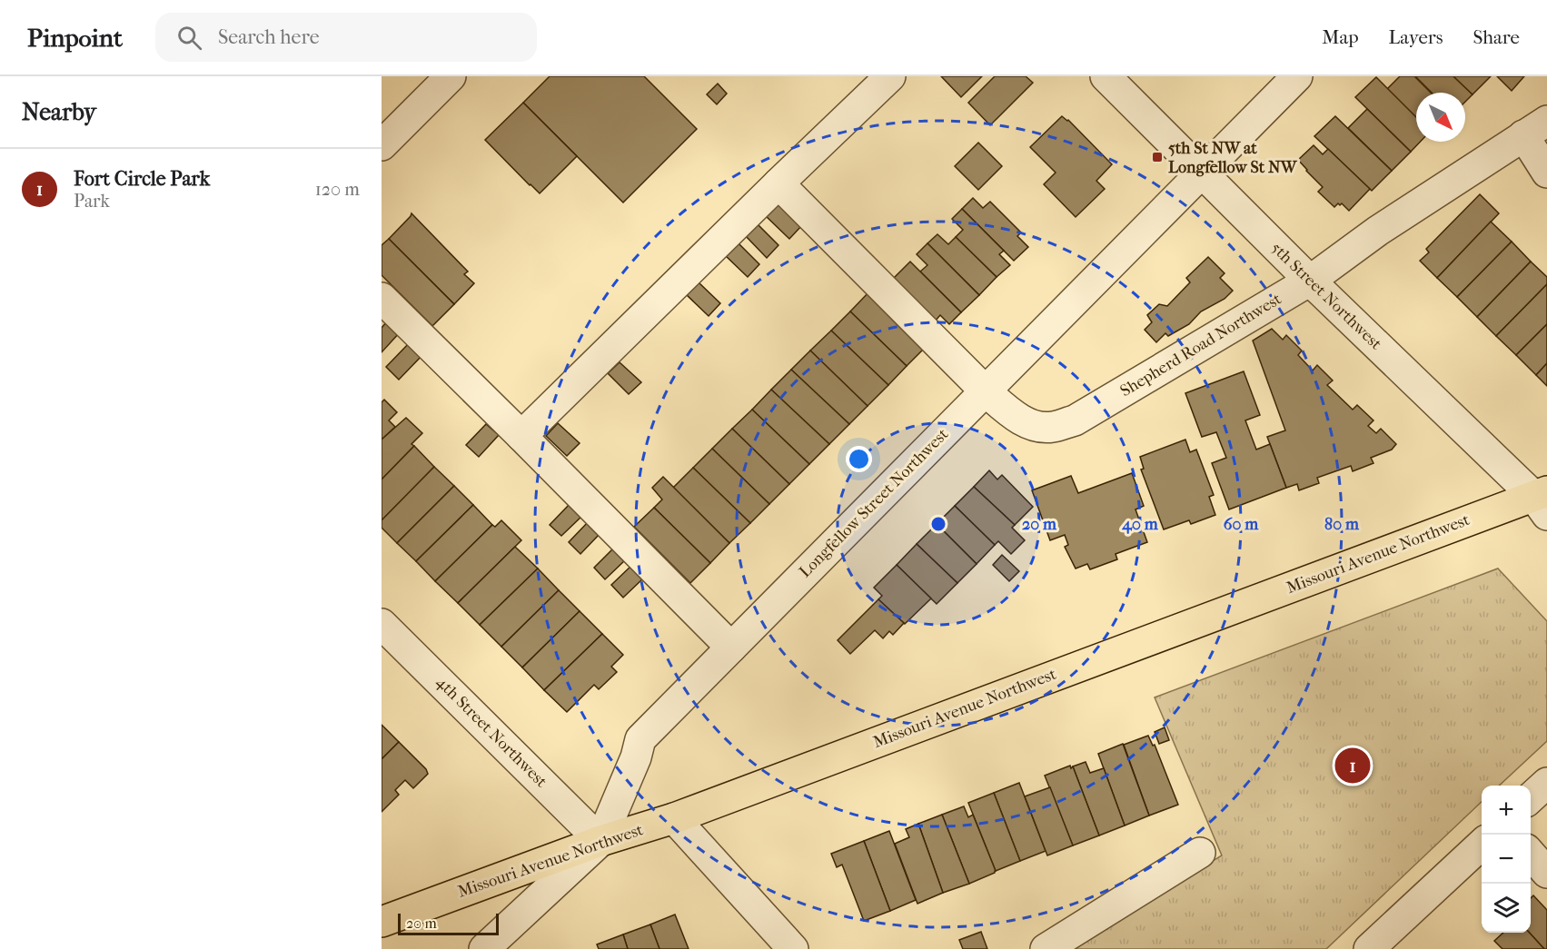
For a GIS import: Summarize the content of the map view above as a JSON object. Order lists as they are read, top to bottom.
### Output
{
  "streets": {
    "main road": ["Missouri Avenue Northwest"],
    "street": [
      "5th Street Northwest",
      "Shepherd Road Northwest",
      "Longfellow Street Northwest",
      "4th Street Northwest"
    ]
  },
  "crossings": [
    ["5th Street Northwest", "Shepherd Road Northwest"],
    ["5th Street Northwest", "Longfellow Street Northwest"],
    ["5th Street Northwest", "Missouri Avenue Northwest"],
    ["Shepherd Road Northwest", "Longfellow Street Northwest"],
    ["Longfellow Street Northwest", "Missouri Avenue Northwest"],
    ["Longfellow Street Northwest", "4th Street Northwest"],
    ["Missouri Avenue Northwest", "4th Street Northwest"]
  ],
  "places": {
    "transit": ["5th St NW at Longfellow St NW"]
  },
  "scale_bar": "20 m",
  "north": "bottom right",
  "page": {
    "header": "Pinpoint",
    "search": "Search here",
    "nav": ["Map", "Layers", "Share"],
    "heading": "Nearby",
    "list": [
      {
        "mark": "1",
        "name": "Fort Circle Park",
        "note": "Park",
        "value": "120 m"
      }
    ],
    "pins": "1",
    "map_buttons": ["+", "−"],
    "scale": "20 m"
  },
  "rings": [
    "20 m",
    "40 m",
    "60 m",
    "80 m"
  ]
}
